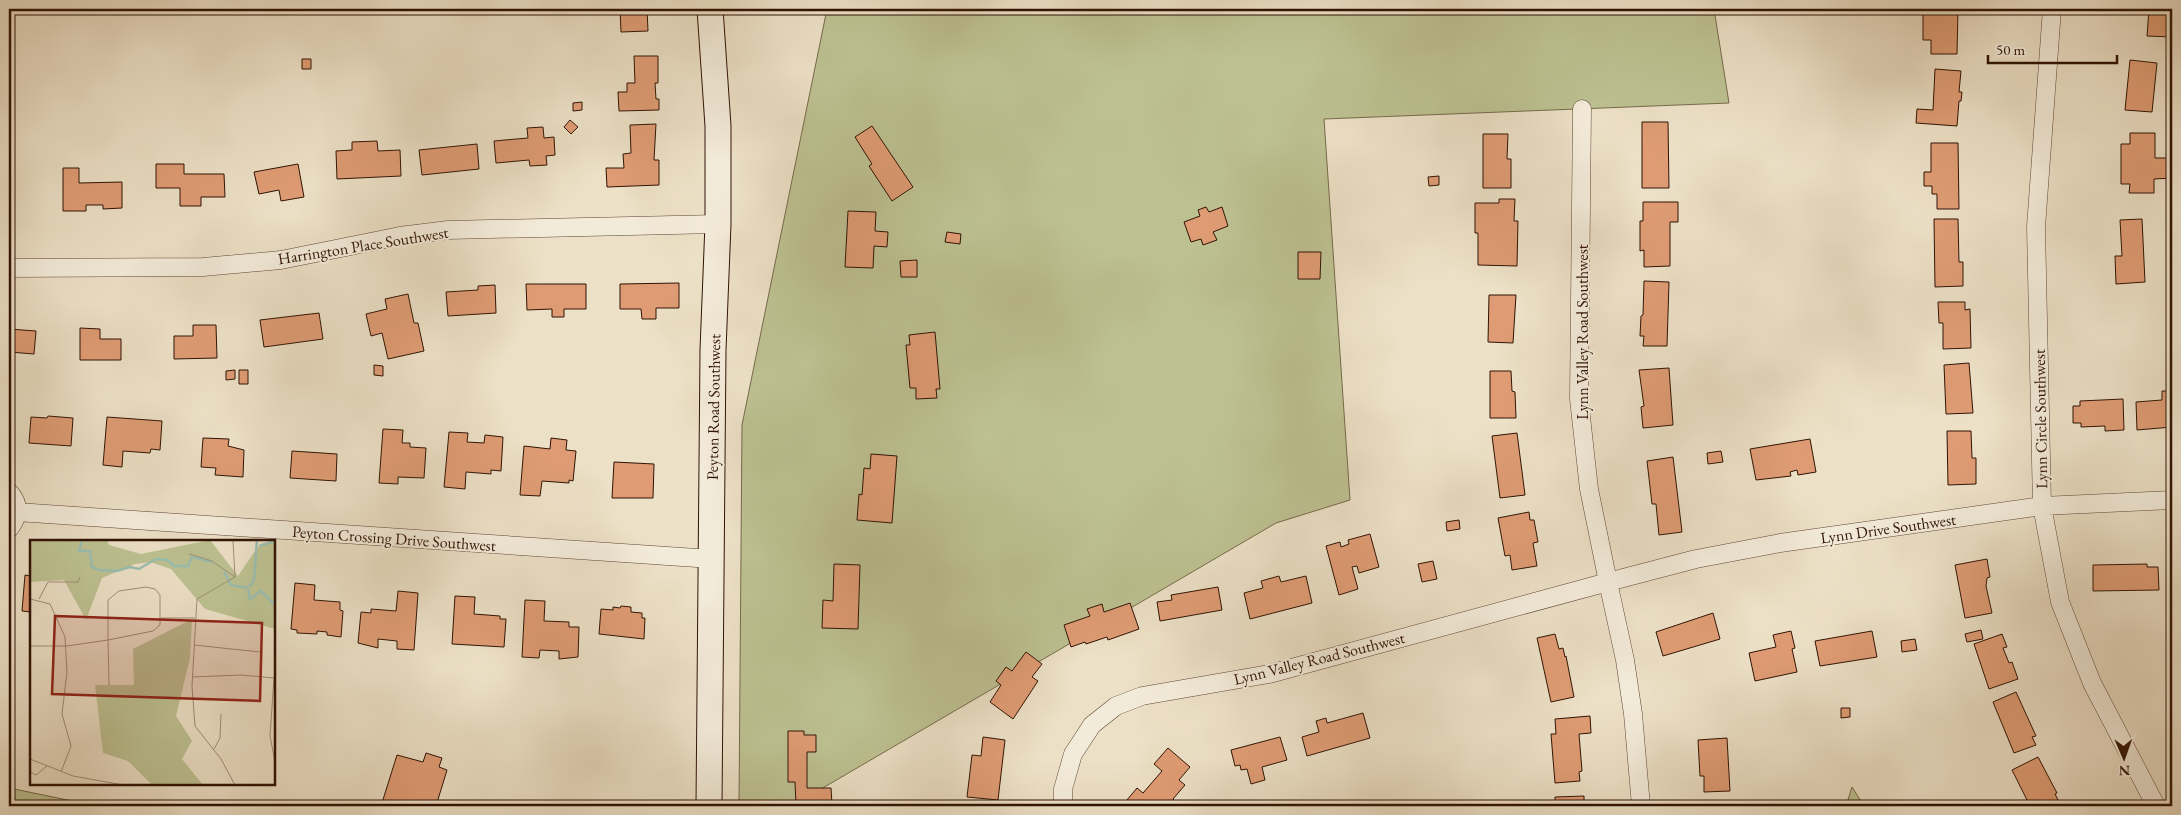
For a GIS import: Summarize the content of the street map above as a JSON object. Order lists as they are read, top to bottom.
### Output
{
  "streets": {
    "street": [
      "Harrington Place Southwest",
      "Lynn Valley Road Southwest",
      "Peyton Road Southwest",
      "Lynn Circle Southwest",
      "Lynn Drive Southwest",
      "Peyton Crossing Drive Southwest"
    ]
  },
  "crossings": [
    ["Harrington Place Southwest", "Peyton Road Southwest"],
    ["Lynn Valley Road Southwest", "Lynn Drive Southwest"],
    ["Peyton Road Southwest", "Peyton Crossing Drive Southwest"],
    ["Lynn Circle Southwest", "Lynn Drive Southwest"]
  ],
  "scale_bar": "50 m",
  "north": "bottom"
}
